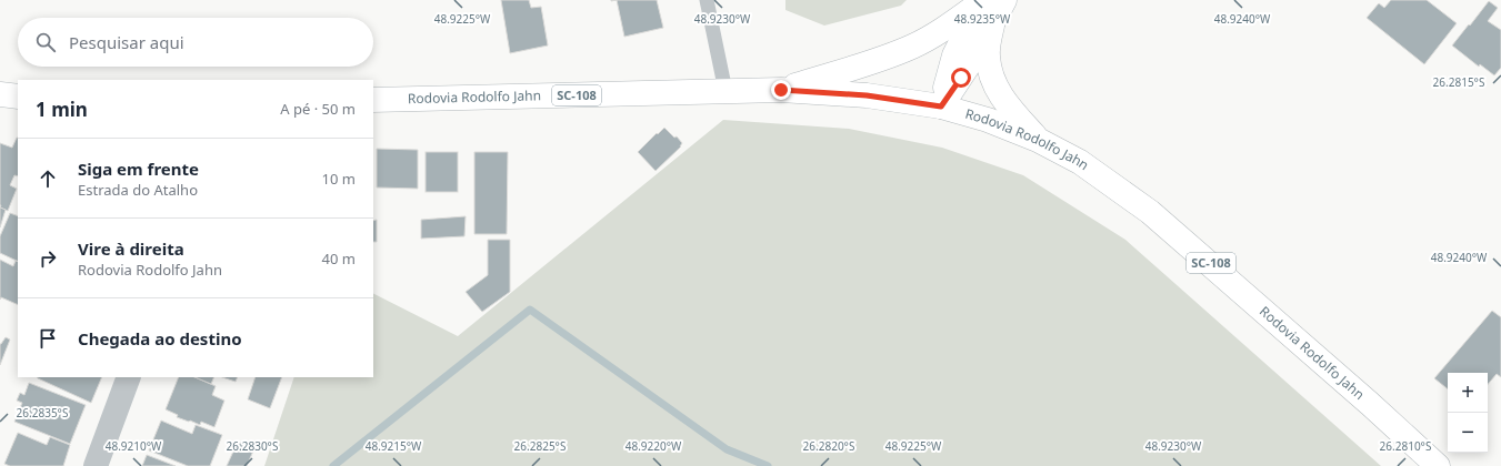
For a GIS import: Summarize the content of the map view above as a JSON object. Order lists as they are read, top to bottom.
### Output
{
  "streets": {
    "main road": ["SC-108", "Rodovia Rodolfo Jahn"]
  },
  "page": {
    "search": "Pesquisar aqui",
    "heading": ["1 min", "A pé · 50 m"],
    "list": [
      ["Siga em frente", "Estrada do Atalho", "10 m"],
      ["Vire à direita", "Rodovia Rodolfo Jahn", "40 m"],
      "Chegada ao destino"
    ],
    "map_buttons": ["+", "−"]
  },
  "coordinates": [
    "48.9225°W",
    "48.9230°W",
    "48.9235°W",
    "48.9240°W",
    "26.2815°S",
    "26.2835°S",
    "48.9210°W",
    "26.2830°S",
    "48.9215°W",
    "26.2825°S",
    "48.9220°W",
    "26.2820°S",
    "26.2810°S"
  ]
}
